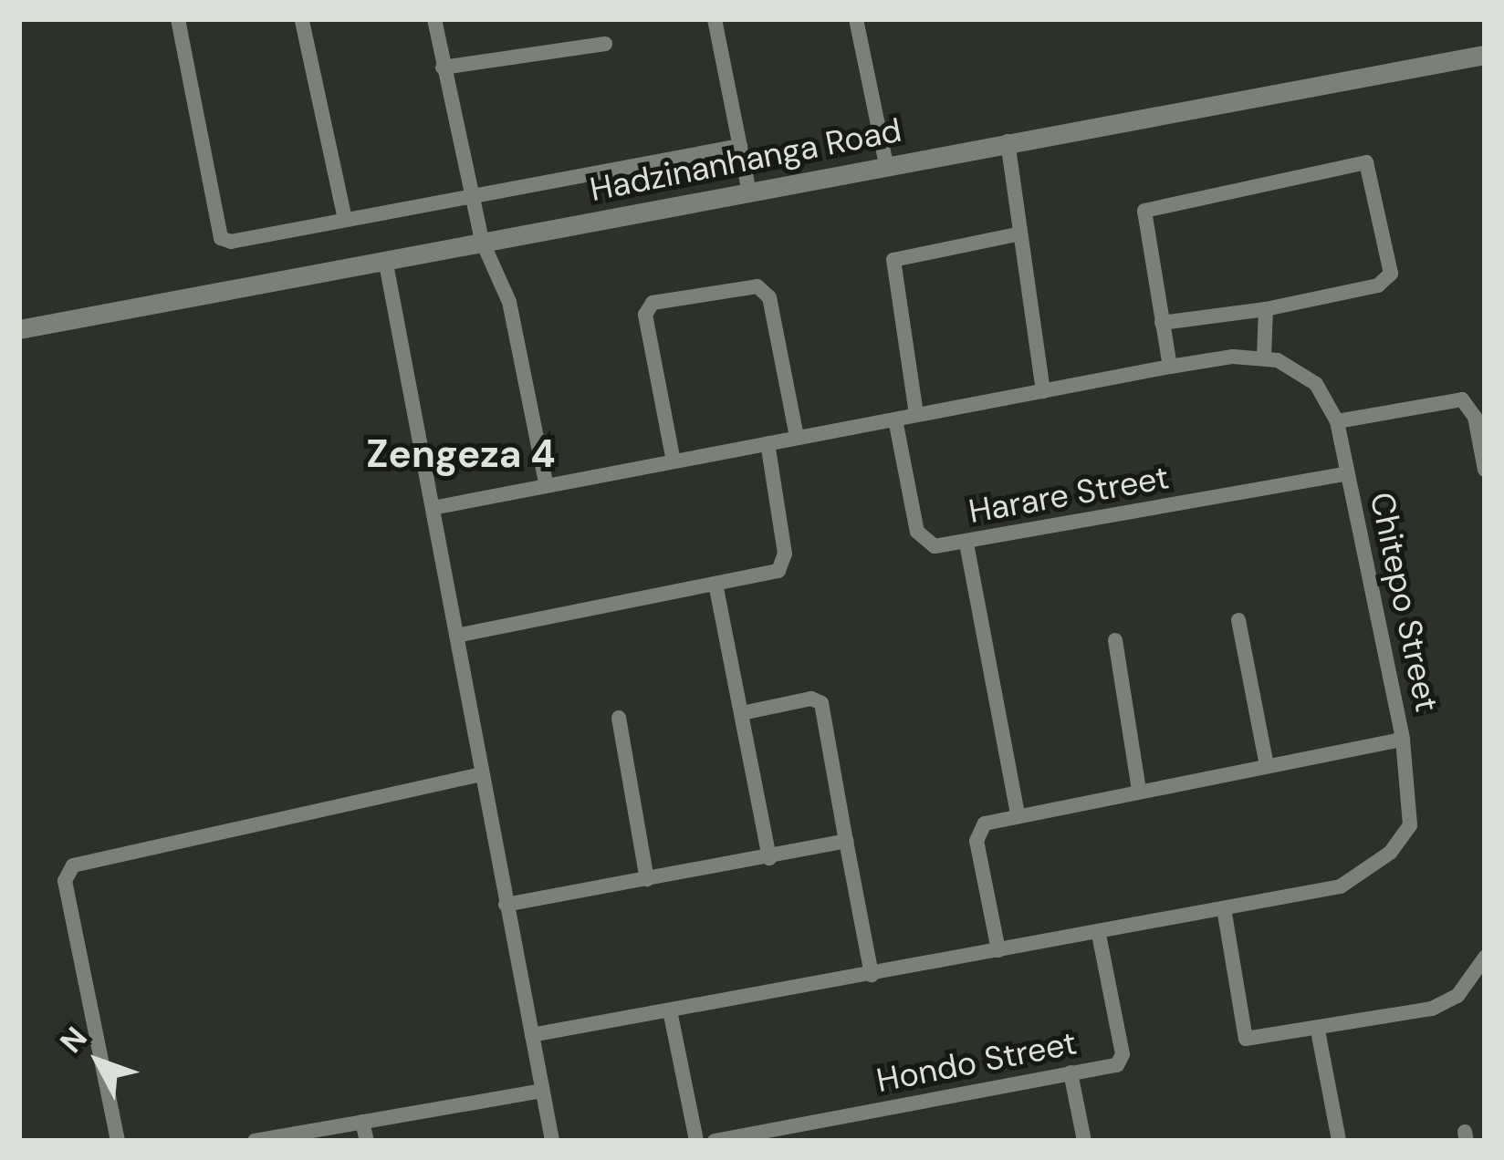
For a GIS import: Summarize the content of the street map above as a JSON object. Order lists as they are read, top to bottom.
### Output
{
  "streets": {
    "street": [
      "Hadzinanhanga Road",
      "Harare Street",
      "Chitepo Street",
      "Hondo Street"
    ]
  },
  "crossings": [
    ["Harare Street", "Chitepo Street"],
    ["Chitepo Street", "Hondo Street"]
  ],
  "districts": ["Zengeza 4"],
  "north": "top left"
}
